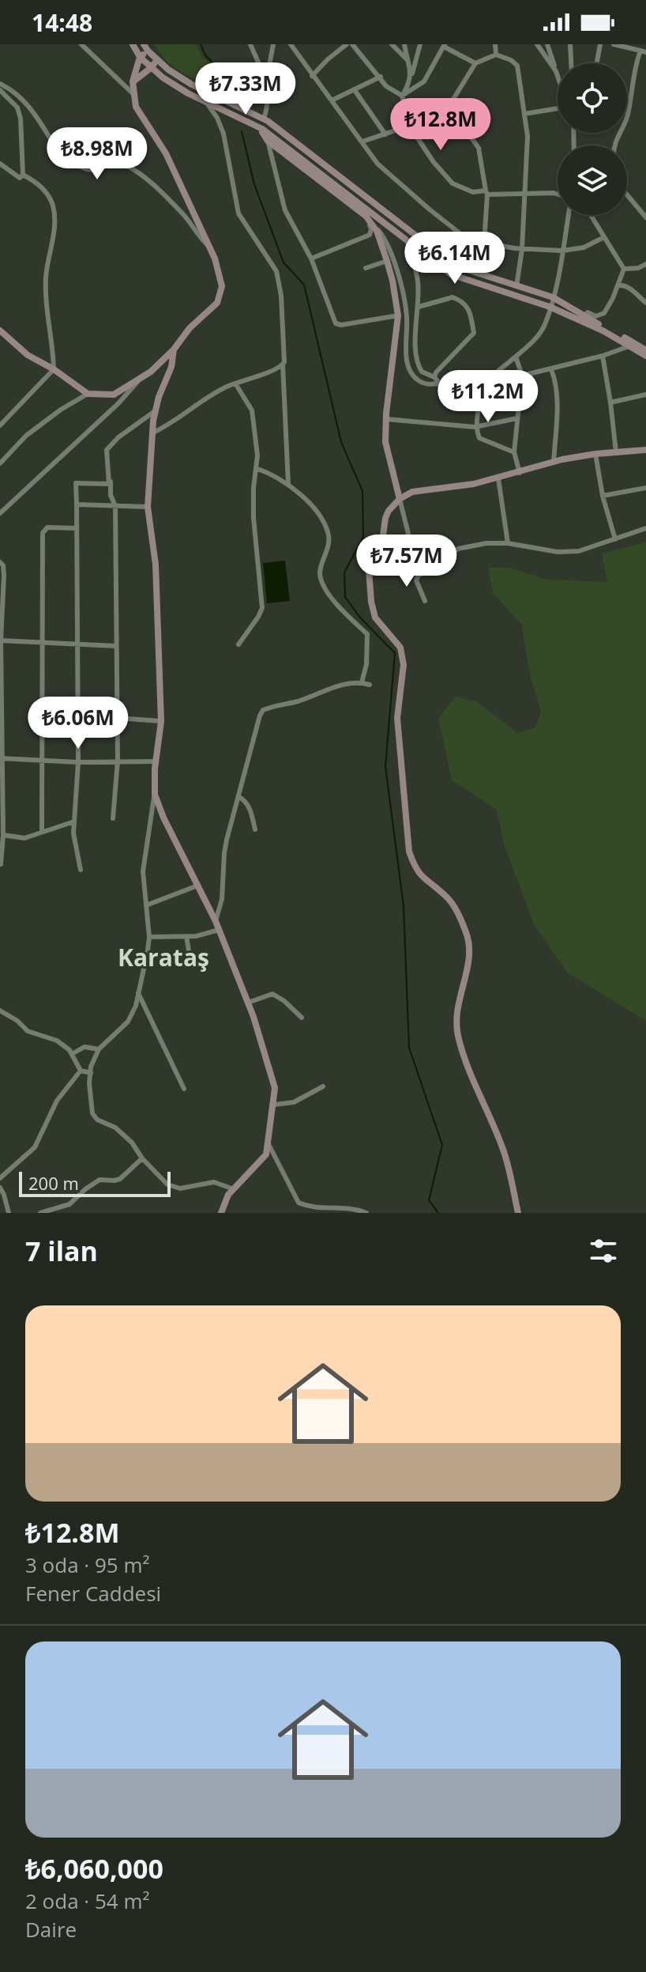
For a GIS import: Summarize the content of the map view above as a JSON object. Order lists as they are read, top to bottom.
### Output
{
  "districts": ["Karataş"],
  "scale_bar": "200 m",
  "page": {
    "status": "14:48",
    "price": [
      "₺7.33M",
      "₺12.8M",
      "₺8.98M",
      "₺6.14M",
      "₺11.2M",
      "₺7.57M",
      "₺6.06M"
    ],
    "scale": "200 m",
    "heading": "7 ilan",
    "list": [
      {
        "name": "₺12.8M",
        "note": "3 oda · 95 m² · Fener Caddesi"
      },
      {
        "name": "₺6,060,000",
        "note": "2 oda · 54 m² · Daire"
      }
    ]
  }
}
